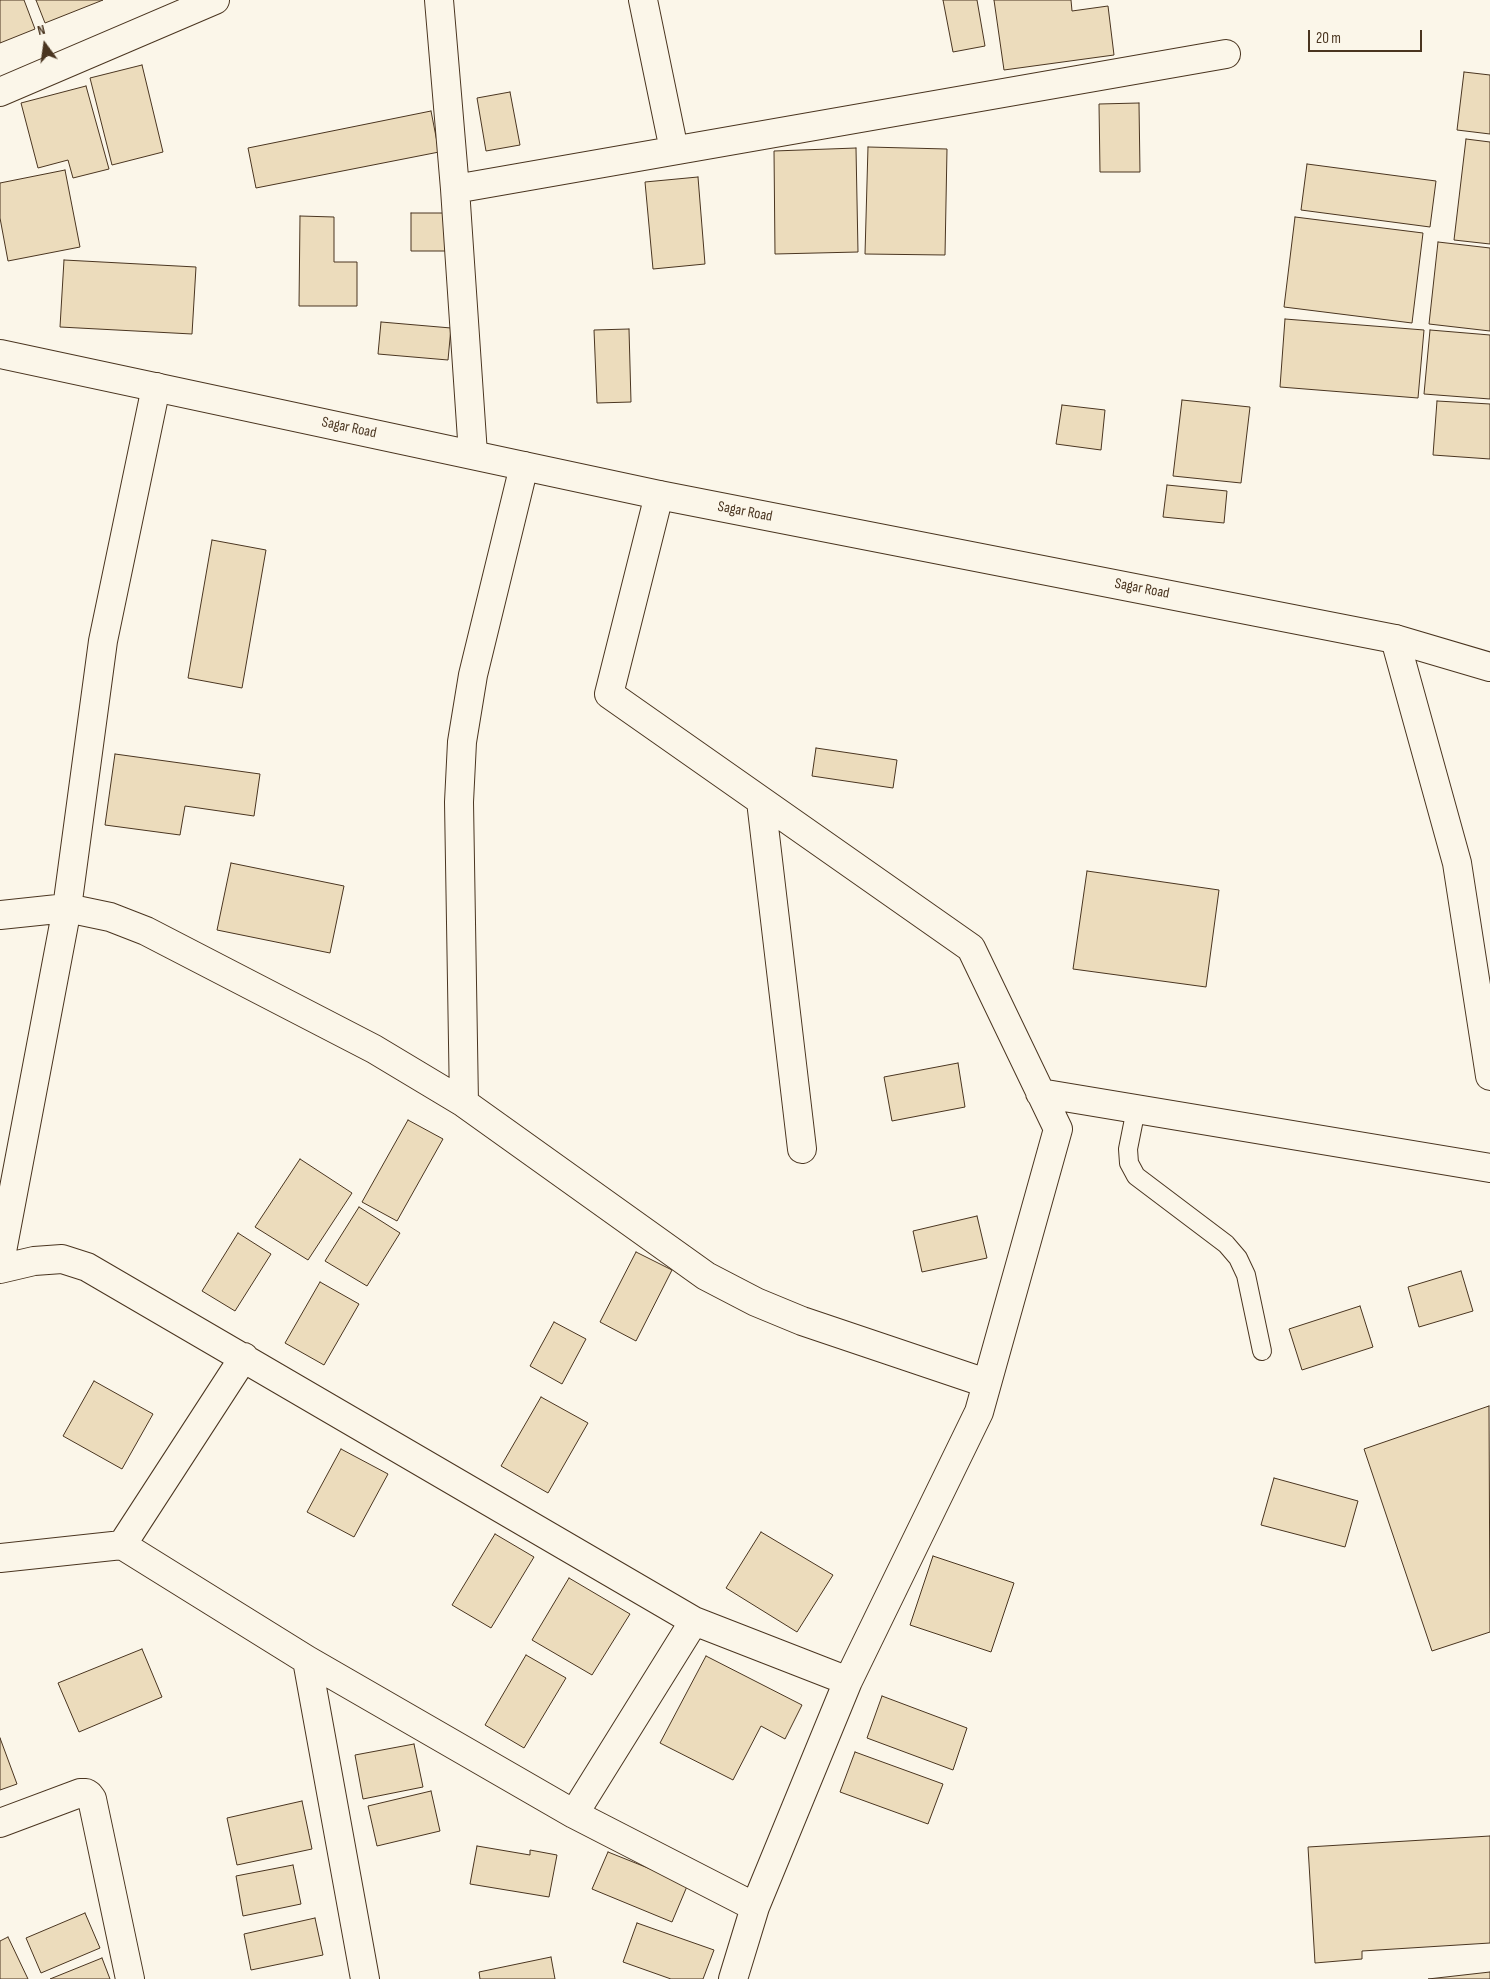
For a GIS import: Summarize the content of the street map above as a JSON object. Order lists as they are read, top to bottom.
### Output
{
  "streets": {
    "main road": ["Sagar Road"]
  },
  "scale_bar": "20 m",
  "north": "top"
}
